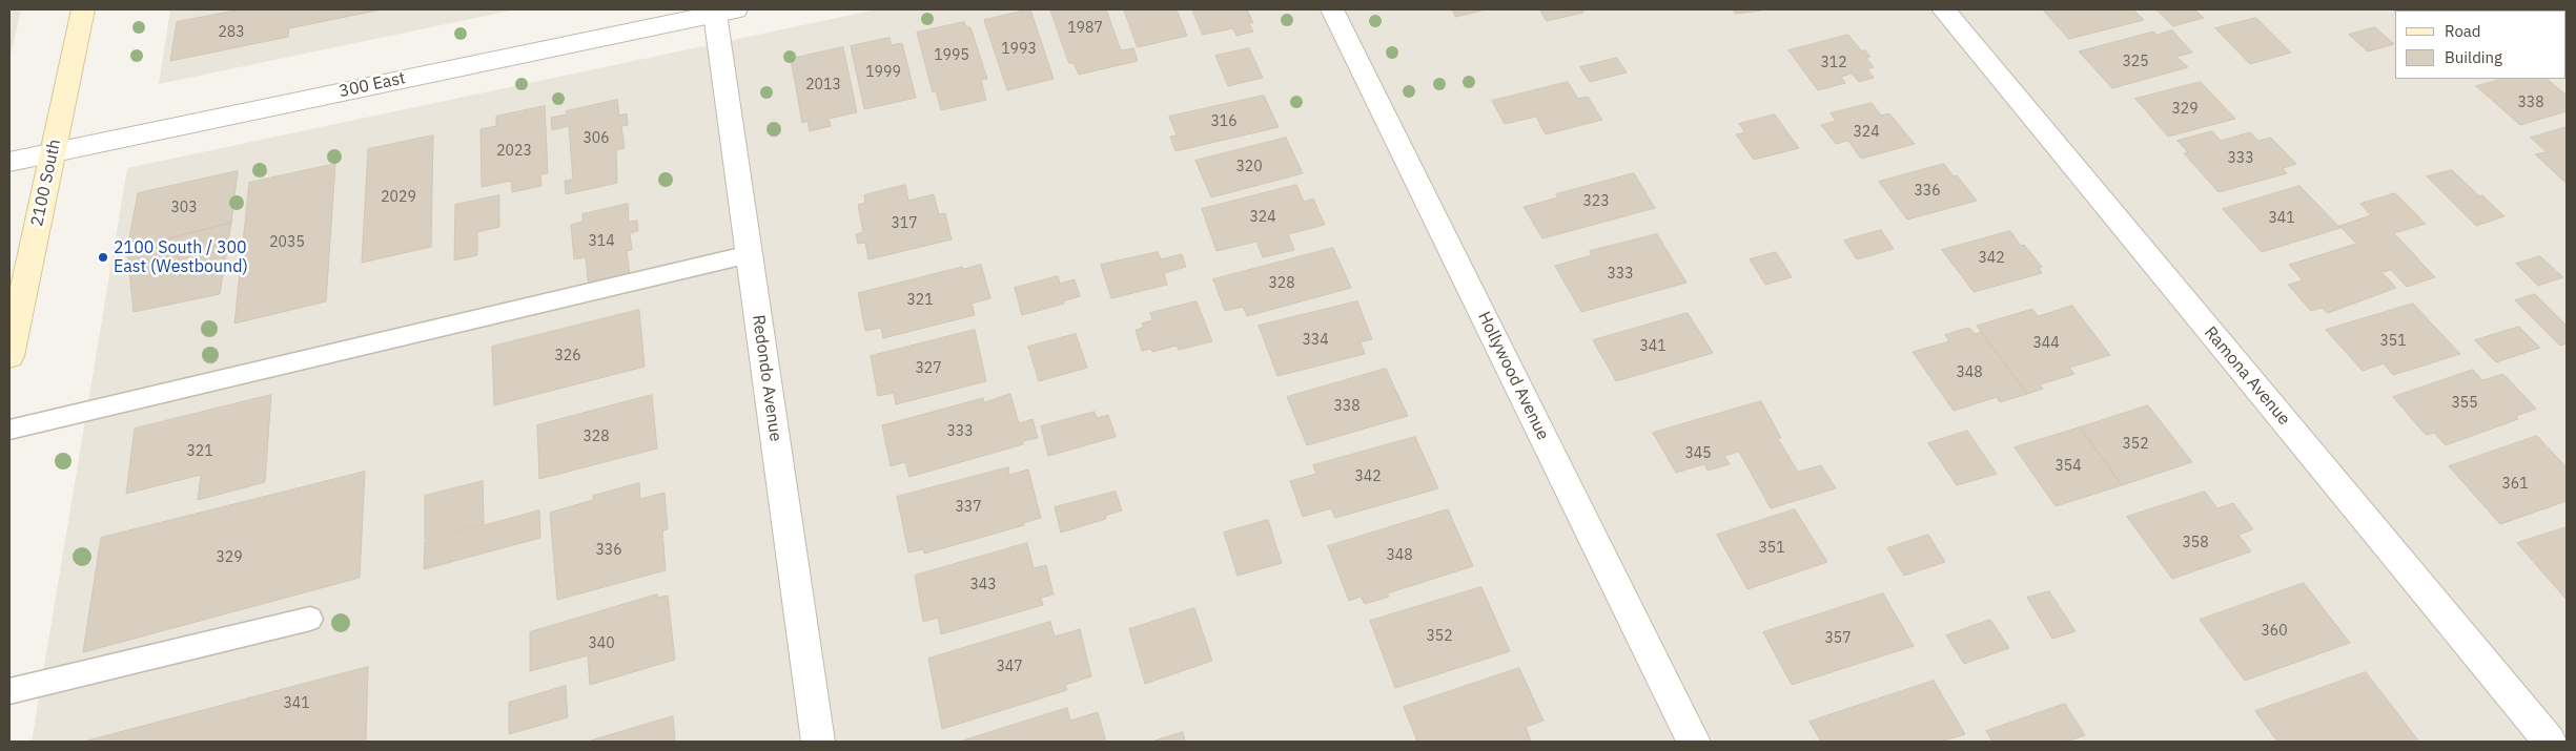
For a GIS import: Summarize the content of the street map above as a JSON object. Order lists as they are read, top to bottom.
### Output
{
  "streets": {
    "main road": ["2100 South"],
    "street": [
      "300 East",
      "Hollywood Avenue",
      "Ramona Avenue",
      "Redondo Avenue"
    ]
  },
  "crossings": [
    ["300 East", "2100 South"],
    ["300 East", "Redondo Avenue"]
  ],
  "places": ["2100 South / 300 East (Westbound)"],
  "house_numbers": [
    "1987",
    "283",
    "1993",
    "1995",
    "325",
    "312",
    "1999",
    "2013",
    "338",
    "329",
    "316",
    "324",
    "306",
    "2023",
    "333",
    "320",
    "336",
    "2029",
    "323",
    "303",
    "324",
    "341",
    "317",
    "314",
    "2035",
    "342",
    "333",
    "328",
    "321",
    "334",
    "351",
    "344",
    "341",
    "326",
    "327",
    "348",
    "355",
    "338",
    "333",
    "328",
    "352",
    "321",
    "345",
    "354",
    "342",
    "361",
    "337",
    "358",
    "351",
    "336",
    "348",
    "329",
    "343",
    "360",
    "352",
    "357",
    "340",
    "347",
    "341"
  ],
  "legend": ["Road", "Building"]
}
